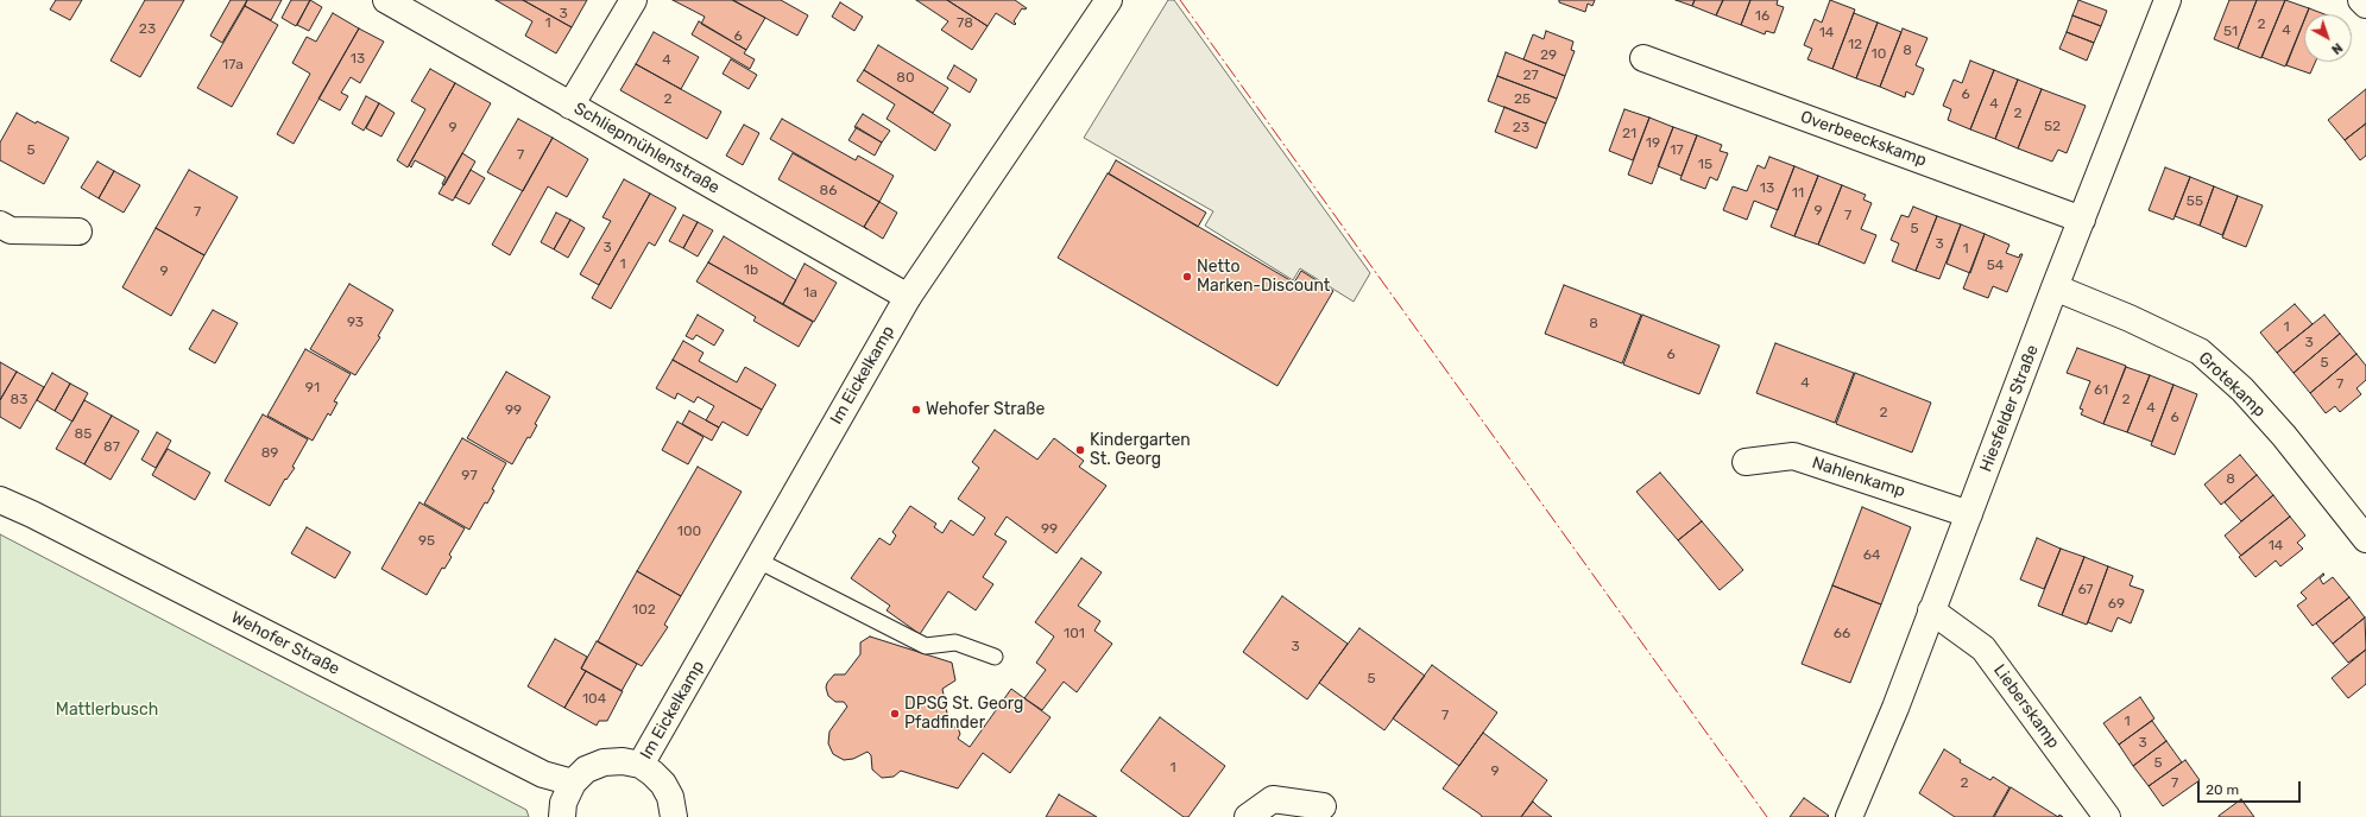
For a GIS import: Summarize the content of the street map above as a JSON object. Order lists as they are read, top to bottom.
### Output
{
  "streets": {
    "street": [
      "Overbeeckskamp",
      "Schliepmühlenstraße",
      "Im Eickelkamp",
      "Grotekamp",
      "Hiesfelder Straße",
      "Nahlenkamp",
      "Wehofer Straße",
      "Lieberskamp"
    ]
  },
  "crossings": [
    ["Overbeeckskamp", "Hiesfelder Straße"],
    ["Schliepmühlenstraße", "Im Eickelkamp"],
    ["Im Eickelkamp", "Wehofer Straße"],
    ["Grotekamp", "Hiesfelder Straße"],
    ["Hiesfelder Straße", "Nahlenkamp"],
    ["Hiesfelder Straße", "Lieberskamp"]
  ],
  "parks": ["Mattlerbusch"],
  "places": [
    "Netto Marken-Discount",
    "Wehofer Straße",
    "Kindergarten St. Georg",
    "DPSG St. Georg Pfadfinder"
  ],
  "house_numbers": [
    "3",
    "16",
    "1",
    "78",
    "2",
    "23",
    "4",
    "51",
    "14",
    "6",
    "12",
    "8",
    "10",
    "29",
    "13",
    "4",
    "17a",
    "27",
    "80",
    "6",
    "2",
    "25",
    "4",
    "2",
    "52",
    "9",
    "23",
    "21",
    "19",
    "5",
    "17",
    "7",
    "15",
    "13",
    "86",
    "11",
    "55",
    "9",
    "7",
    "7",
    "5",
    "3",
    "3",
    "1",
    "1",
    "54",
    "1b",
    "9",
    "1a",
    "93",
    "8",
    "1",
    "3",
    "6",
    "5",
    "4",
    "7",
    "91",
    "61",
    "83",
    "2",
    "4",
    "99",
    "2",
    "6",
    "85",
    "87",
    "89",
    "97",
    "8",
    "99",
    "100",
    "95",
    "14",
    "64",
    "67",
    "69",
    "102",
    "101",
    "66",
    "3",
    "5",
    "104",
    "7",
    "1",
    "3",
    "5",
    "1",
    "9",
    "2",
    "7"
  ],
  "scale_bar": "20 m",
  "north": "bottom right"
}
